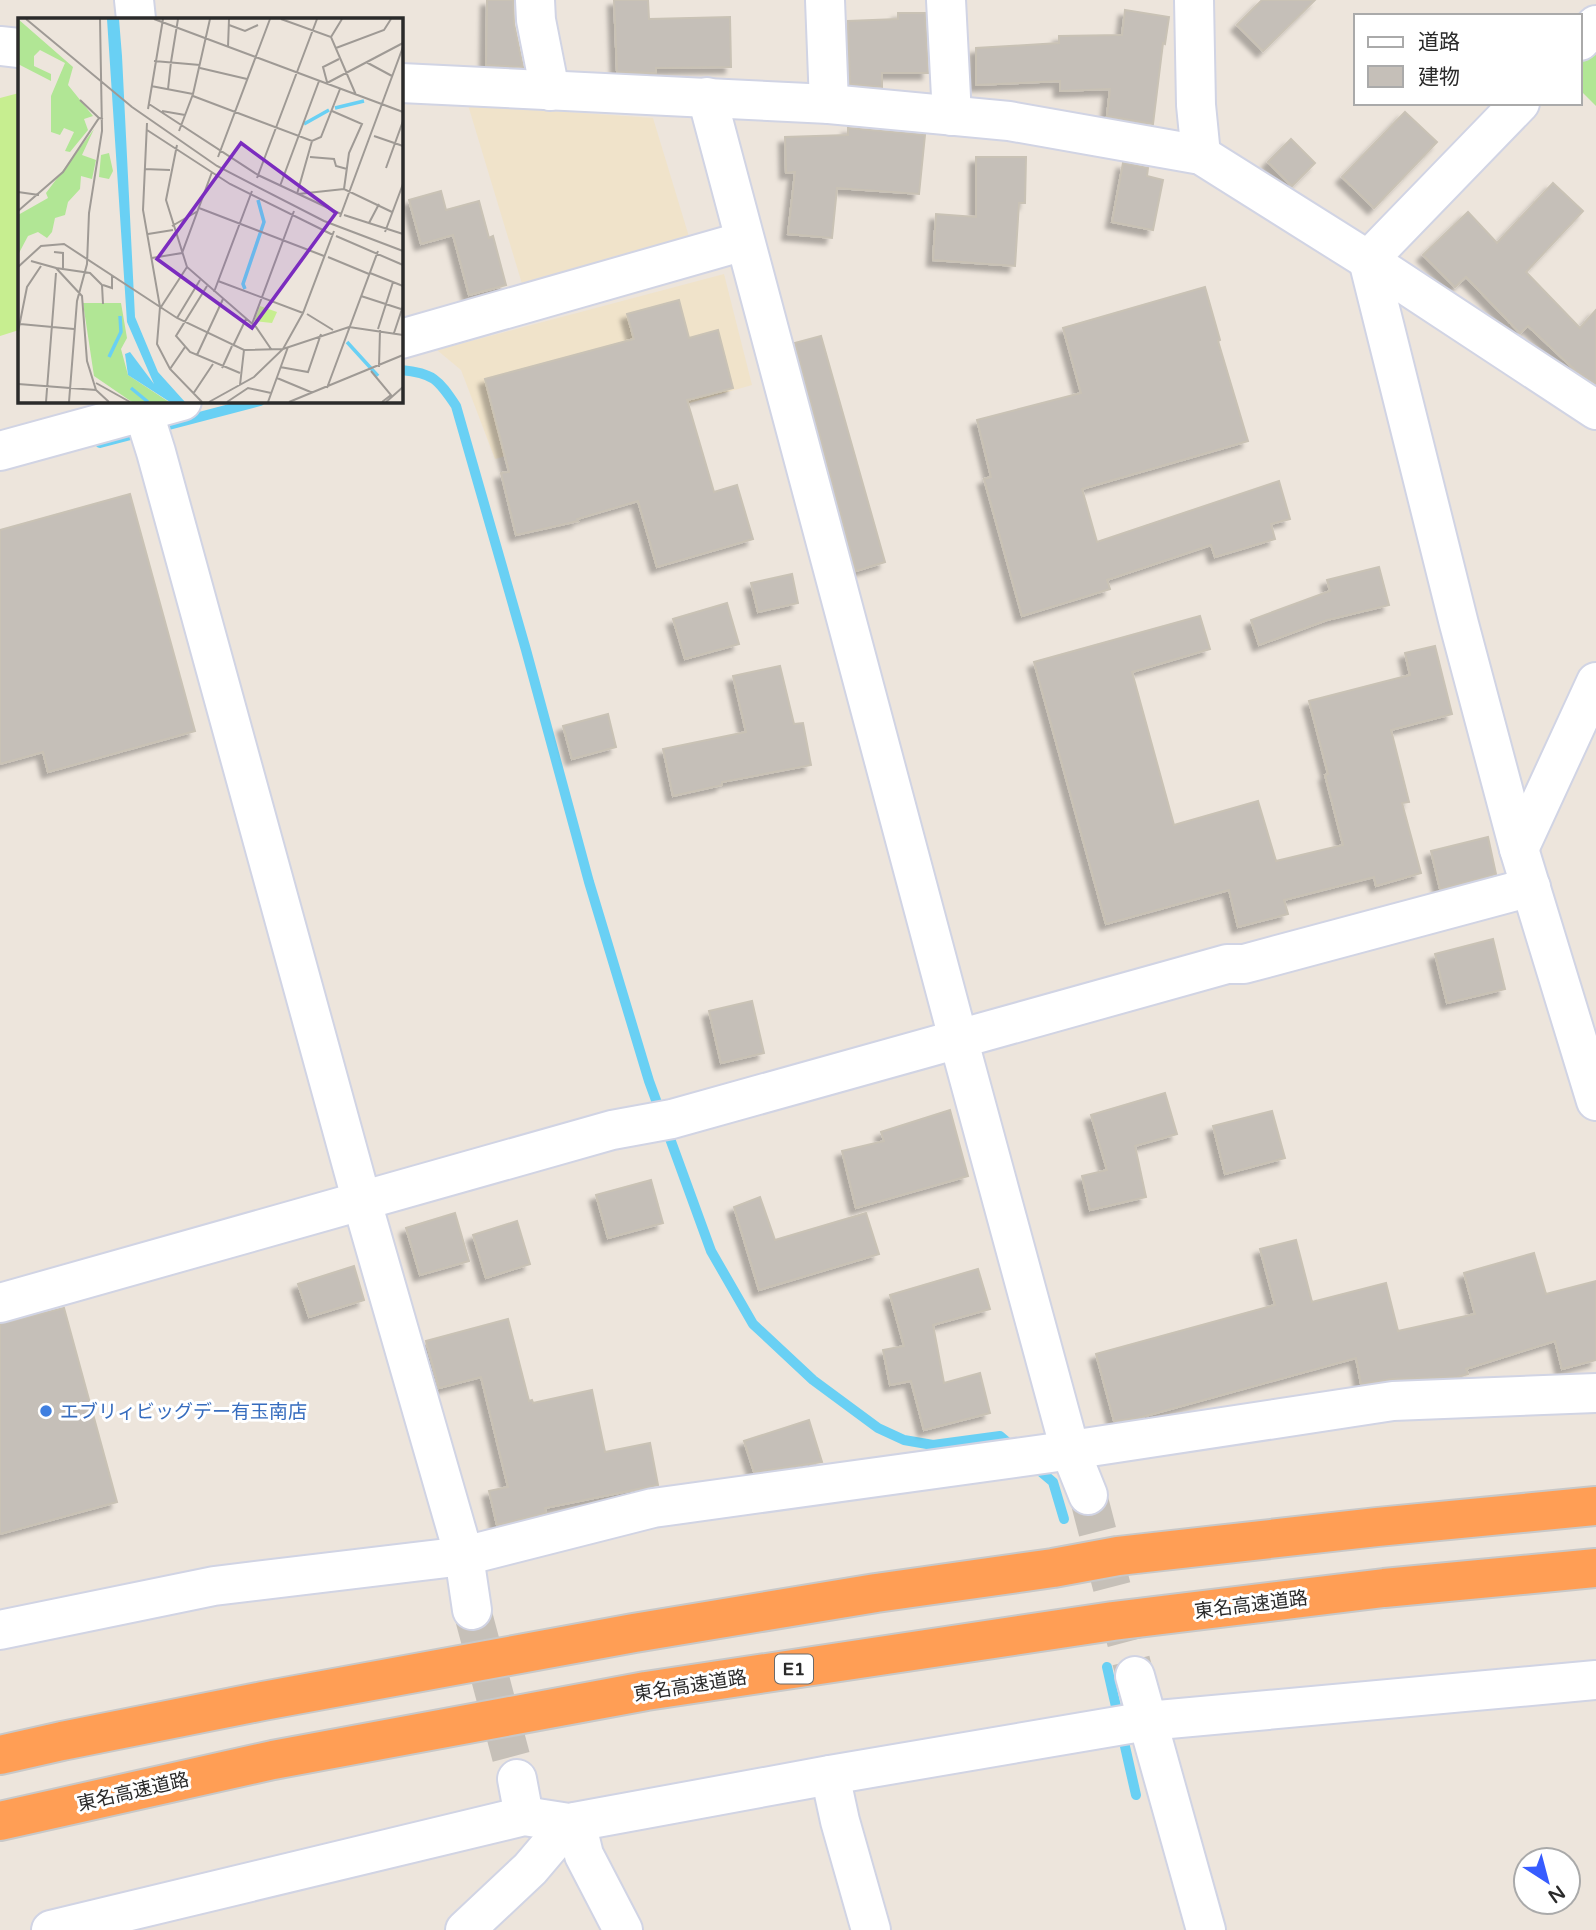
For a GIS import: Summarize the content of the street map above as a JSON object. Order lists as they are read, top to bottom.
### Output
{
  "streets": {
    "highway": ["東名高速道路", "E1"]
  },
  "places": ["エブリィビッグデー有玉南店"],
  "legend": ["道路", "建物"],
  "north": "bottom right"
}
